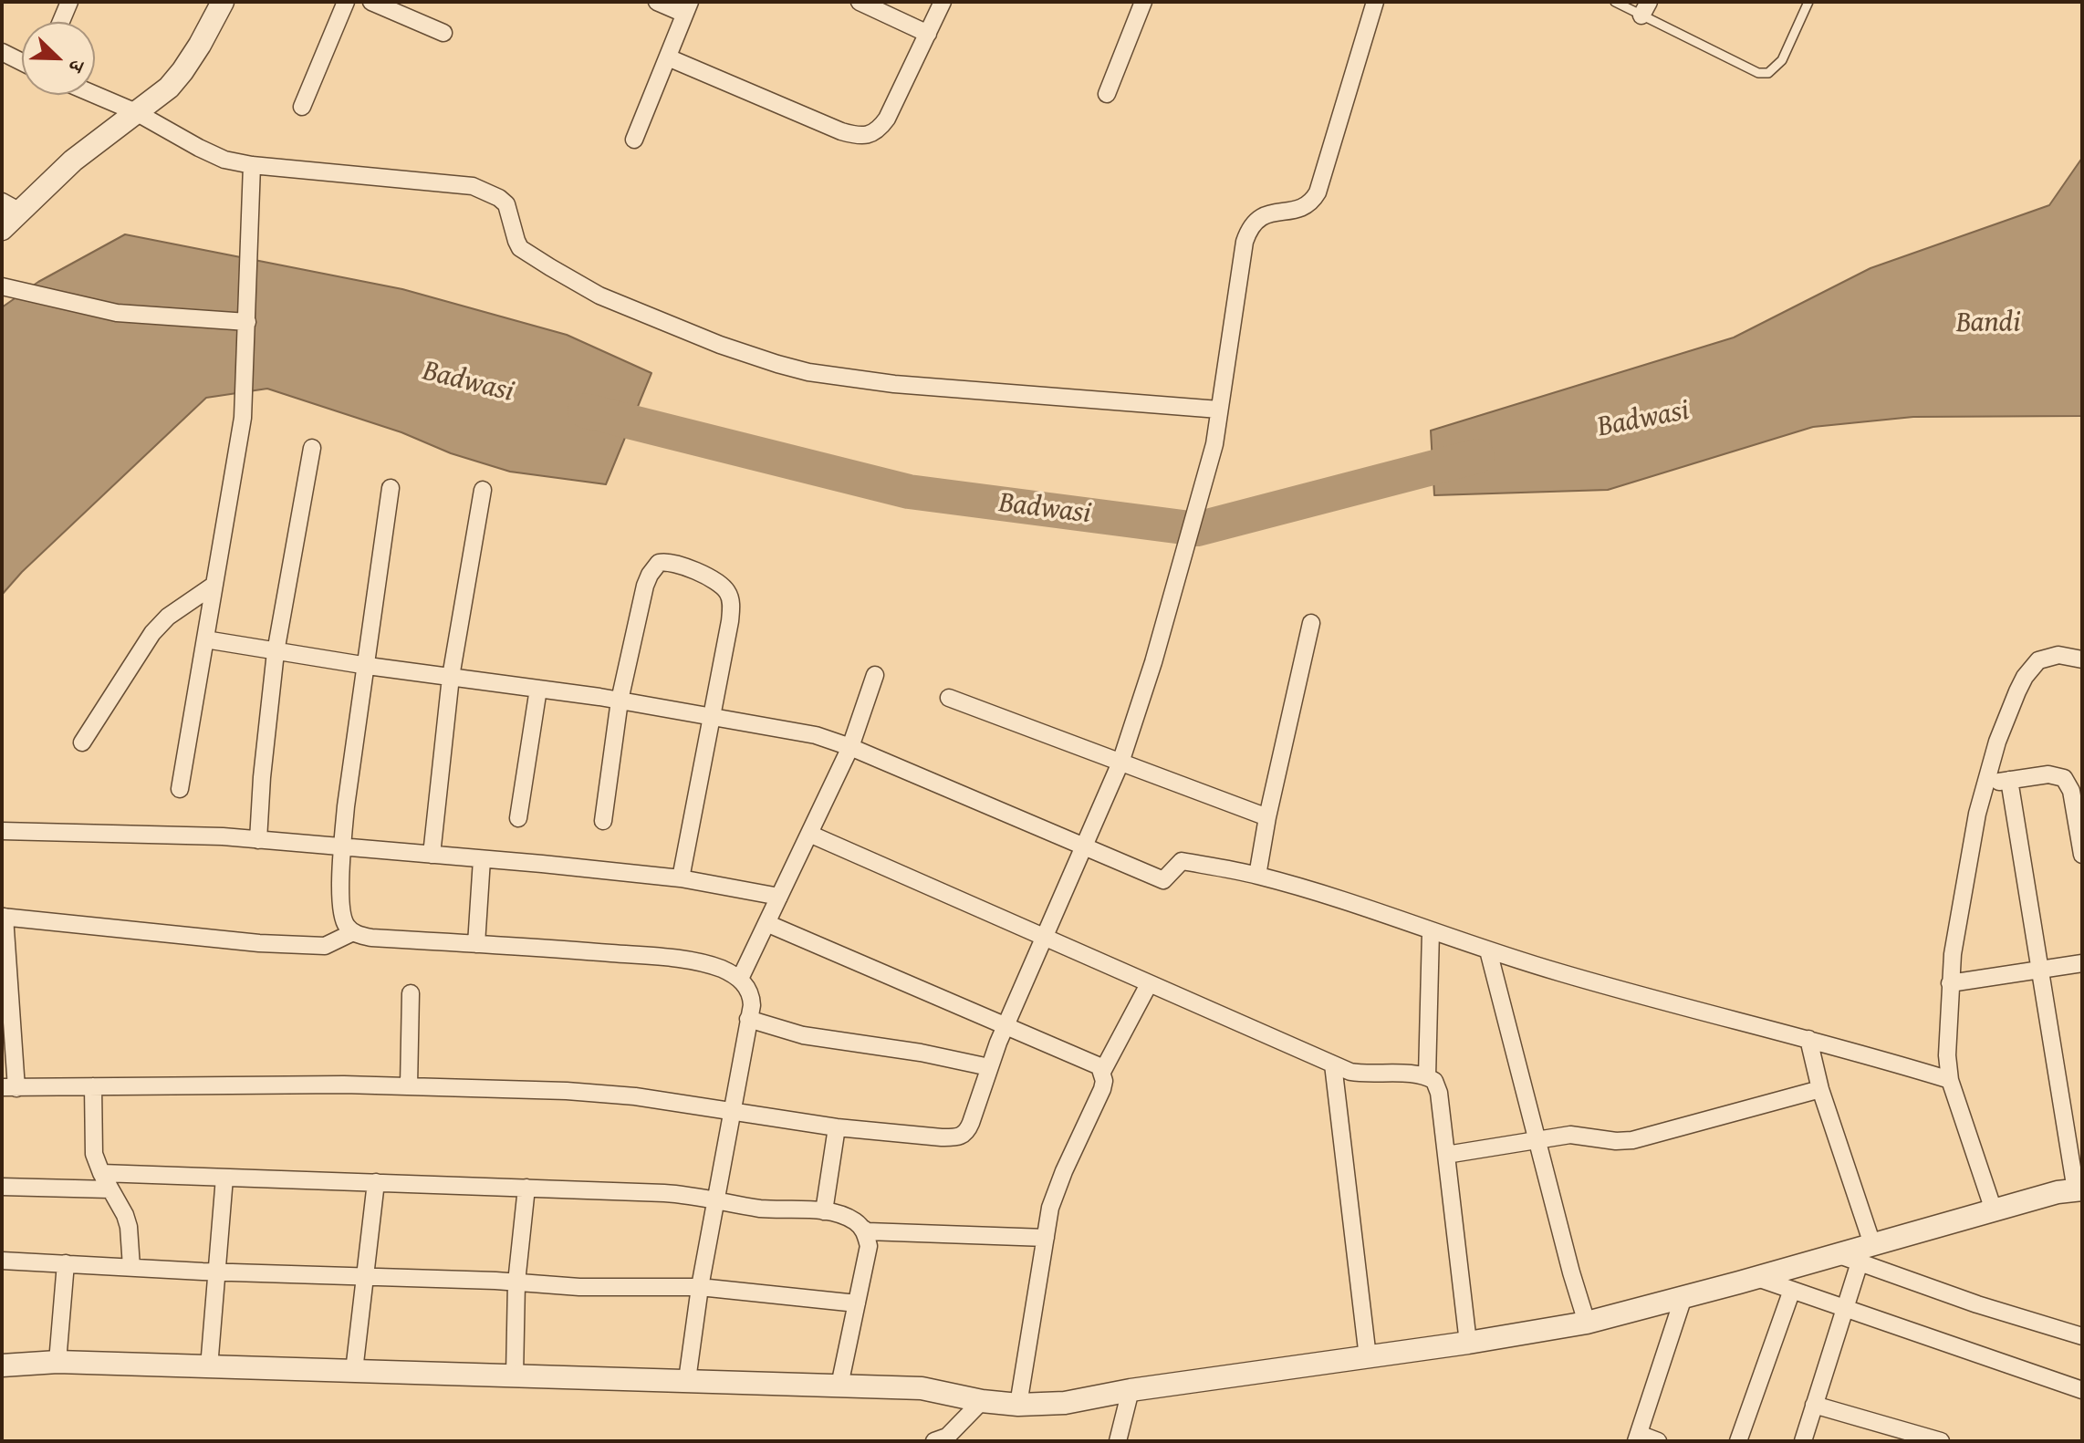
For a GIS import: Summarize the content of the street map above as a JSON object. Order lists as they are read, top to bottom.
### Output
{
  "water": ["Bandi", "Badwasi"],
  "north": "bottom right"
}
